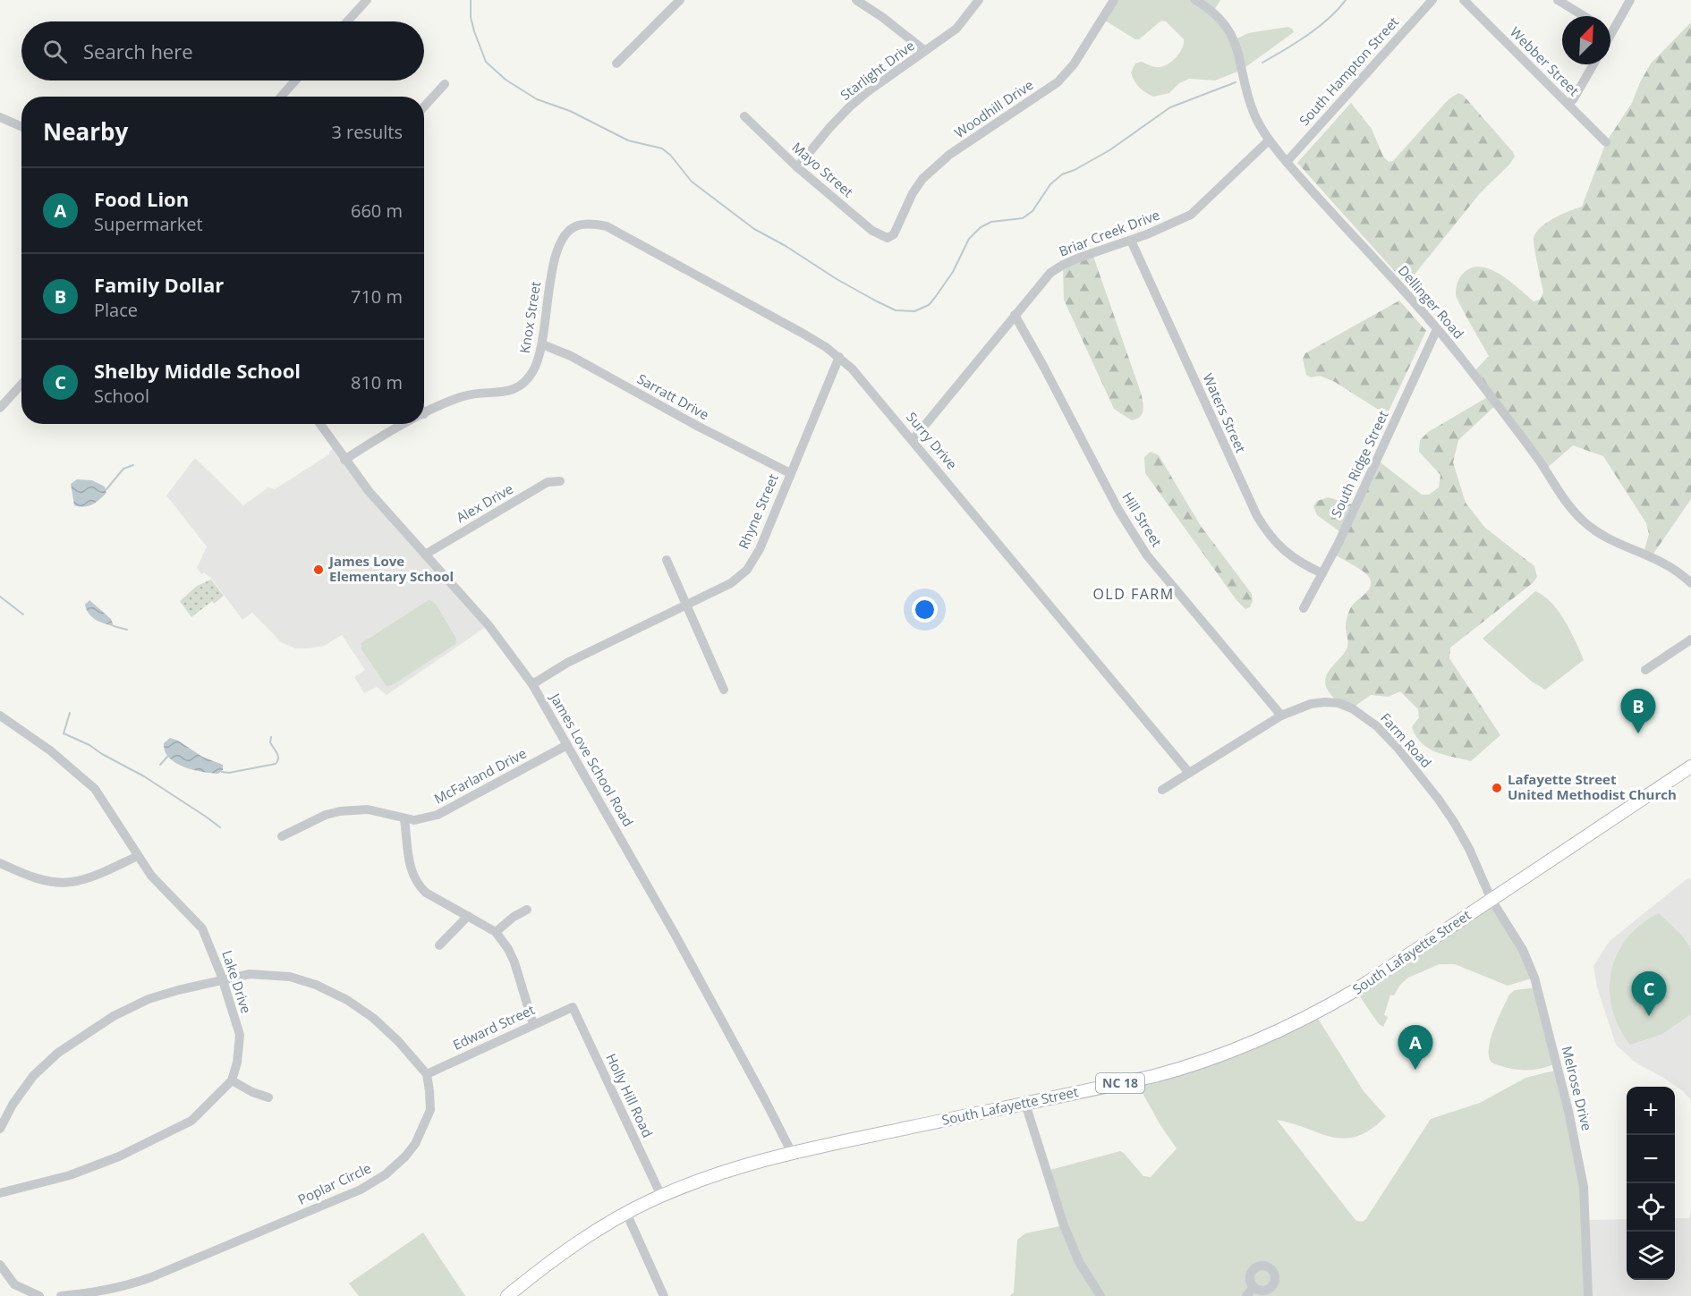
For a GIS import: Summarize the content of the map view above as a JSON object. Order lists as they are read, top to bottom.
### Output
{
  "streets": {
    "main road": ["South Lafayette Street", "NC 18"],
    "street": [
      "Webber Street",
      "Starlight Drive",
      "South Hampton Street",
      "Woodhill Drive",
      "Mayo Street",
      "Briar Creek Drive",
      "Dellinger Road",
      "Knox Street",
      "Sarratt Drive",
      "Waters Street",
      "Surry Drive",
      "South Ridge Street",
      "Alex Drive",
      "Rhyne Street",
      "Hill Street",
      "Farm Road",
      "James Love School Road",
      "McFarland Drive",
      "Lake Drive",
      "Edward Street",
      "Melrose Drive",
      "Holly Hill Road",
      "Poplar Circle"
    ]
  },
  "crossings": [
    ["Starlight Drive", "Mayo Street"],
    ["South Hampton Street", "Dellinger Road"],
    ["Woodhill Drive", "Mayo Street"],
    ["Briar Creek Drive", "Dellinger Road"],
    ["Briar Creek Drive", "Waters Street"],
    ["Briar Creek Drive", "Surry Drive"],
    ["Briar Creek Drive", "Hill Street"],
    ["Dellinger Road", "South Ridge Street"],
    ["Knox Street", "Sarratt Drive"],
    ["Knox Street", "Surry Drive"],
    ["Knox Street", "James Love School Road"],
    ["Sarratt Drive", "Rhyne Street"],
    ["Waters Street", "South Ridge Street"],
    ["Surry Drive", "Rhyne Street"],
    ["Surry Drive", "Farm Road"],
    ["Alex Drive", "James Love School Road"],
    ["Rhyne Street", "James Love School Road"],
    ["Hill Street", "Farm Road"],
    ["Farm Road", "South Lafayette Street"],
    ["Farm Road", "Melrose Drive"],
    ["James Love School Road", "McFarland Drive"],
    ["James Love School Road", "South Lafayette Street"],
    ["South Lafayette Street", "Melrose Drive"],
    ["South Lafayette Street", "Holly Hill Road"],
    ["Edward Street", "Holly Hill Road"],
    ["Edward Street", "Poplar Circle"]
  ],
  "districts": ["OLD FARM"],
  "places": ["James Love Elementary School", "Lafayette Street United Methodist Church"],
  "north": "top right",
  "page": {
    "search": "Search here",
    "heading": ["Nearby", "3 results"],
    "list": [
      {
        "mark": "A",
        "name": "Food Lion",
        "note": "Supermarket",
        "value": "660 m"
      },
      {
        "mark": "B",
        "name": "Family Dollar",
        "note": "Place",
        "value": "710 m"
      },
      {
        "mark": "C",
        "name": "Shelby Middle School",
        "note": "School",
        "value": "810 m"
      }
    ],
    "pins": ["B", "C", "A"],
    "map_buttons": ["+", "−"]
  }
}
